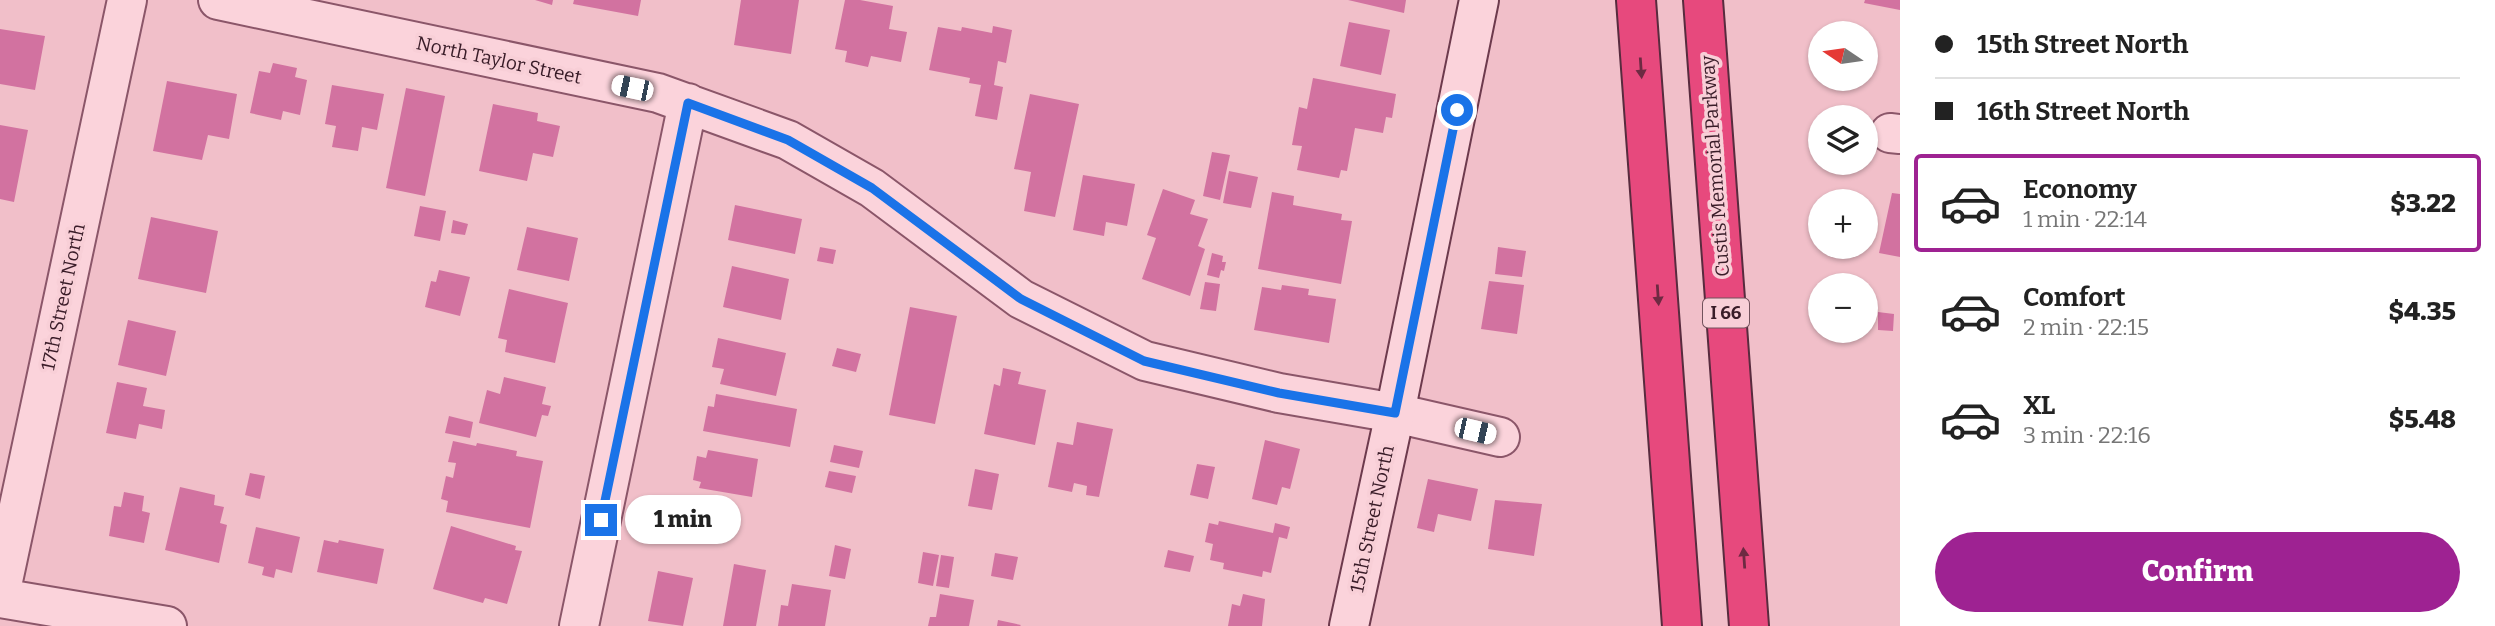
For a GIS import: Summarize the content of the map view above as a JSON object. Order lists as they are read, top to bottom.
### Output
{
  "streets": {
    "highway": ["Custis Memorial Parkway", "I 66"],
    "street": ["North Taylor Street", "17th Street North", "15th Street North"]
  },
  "crossings": [
    ["North Taylor Street", "15th Street North"]
  ],
  "north": "left",
  "page": {
    "banner": ["15th Street North", "16th Street North"],
    "map_buttons": ["+", "−"],
    "list": [
      {
        "name": "Economy",
        "note": "1 min · 22:14",
        "value": "$3.22"
      },
      {
        "name": "Comfort",
        "note": "2 min · 22:15",
        "value": "$4.35"
      },
      {
        "name": "XL",
        "note": "3 min · 22:16",
        "value": "$5.48"
      }
    ],
    "bubble": "1 min",
    "buttons": "Confirm"
  }
}
